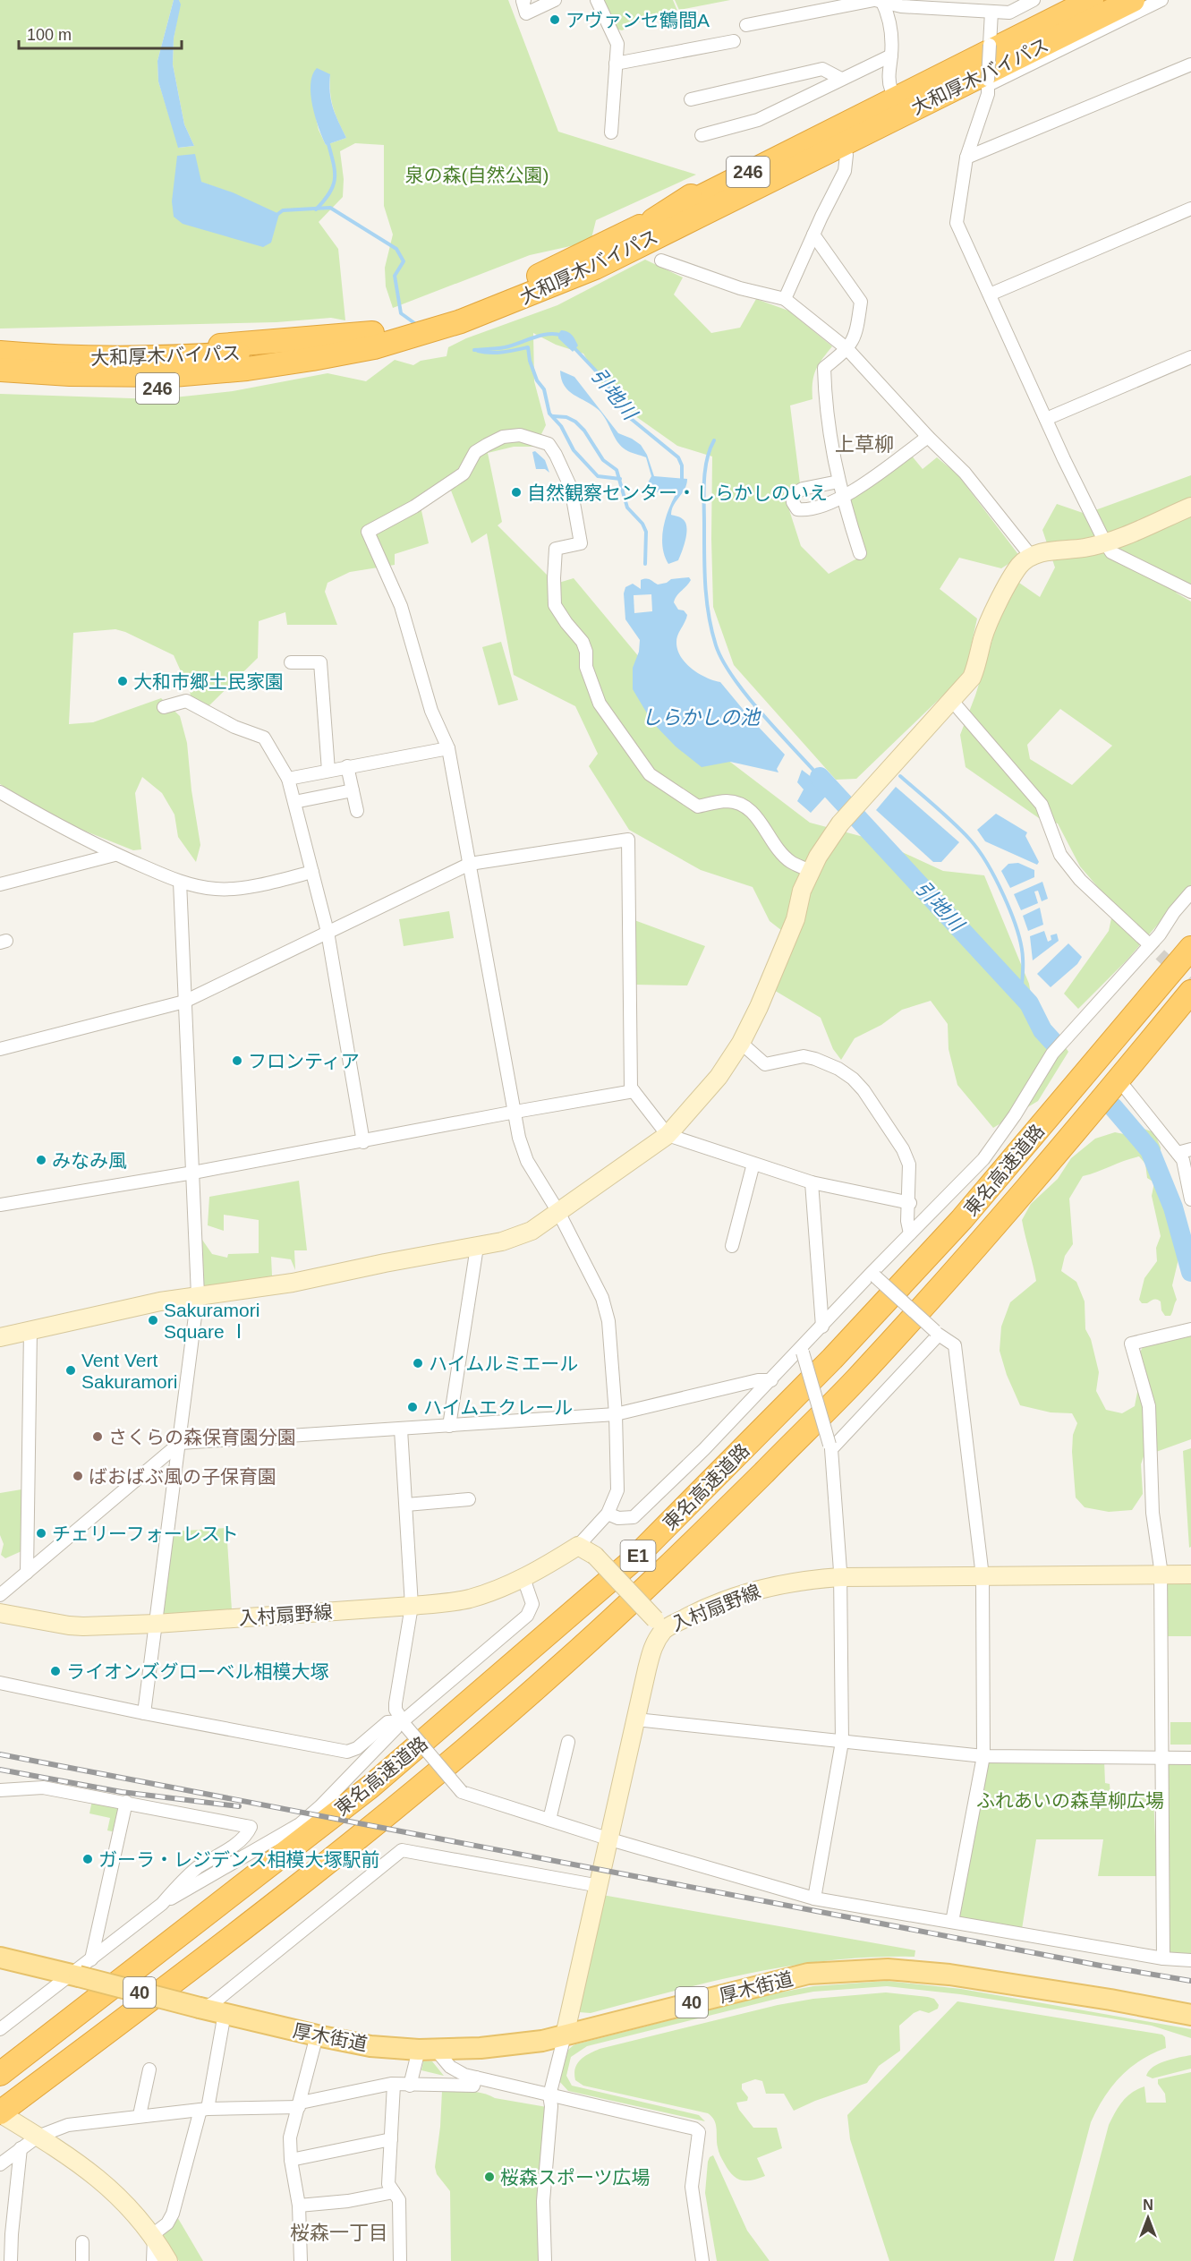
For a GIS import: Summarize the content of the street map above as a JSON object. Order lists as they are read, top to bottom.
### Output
{
  "streets": {
    "highway": [
      "大和厚木バイパス",
      "246",
      "東名高速道路",
      "E1"
    ],
    "main road": ["厚木街道", "40"],
    "street": ["入村扇野線"]
  },
  "crossings": [
    ["大和厚木バイパス", "246"],
    ["厚木街道", "40"]
  ],
  "districts": ["上草柳", "桜森一丁目"],
  "water": ["引地川", "しらかしの池"],
  "parks": ["泉の森(自然公園)", "ふれあいの森草柳広場"],
  "places": [
    "アヴァンセ鶴間A",
    "自然観察センター・しらかしのいえ",
    "大和市郷土民家園",
    "フロンティア",
    "みなみ風",
    "Sakuramori Square Ⅰ",
    "ハイムルミエール",
    "Vent Vert Sakuramori",
    "ハイムエクレール",
    "さくらの森保育園分園",
    "ばおばぶ風の子保育園",
    "チェリーフォーレスト",
    "ライオンズグローベル相模大塚",
    "ガーラ・レジデンス相模大塚駅前",
    "桜森スポーツ広場"
  ],
  "scale_bar": "100 m",
  "north": "top"
}
